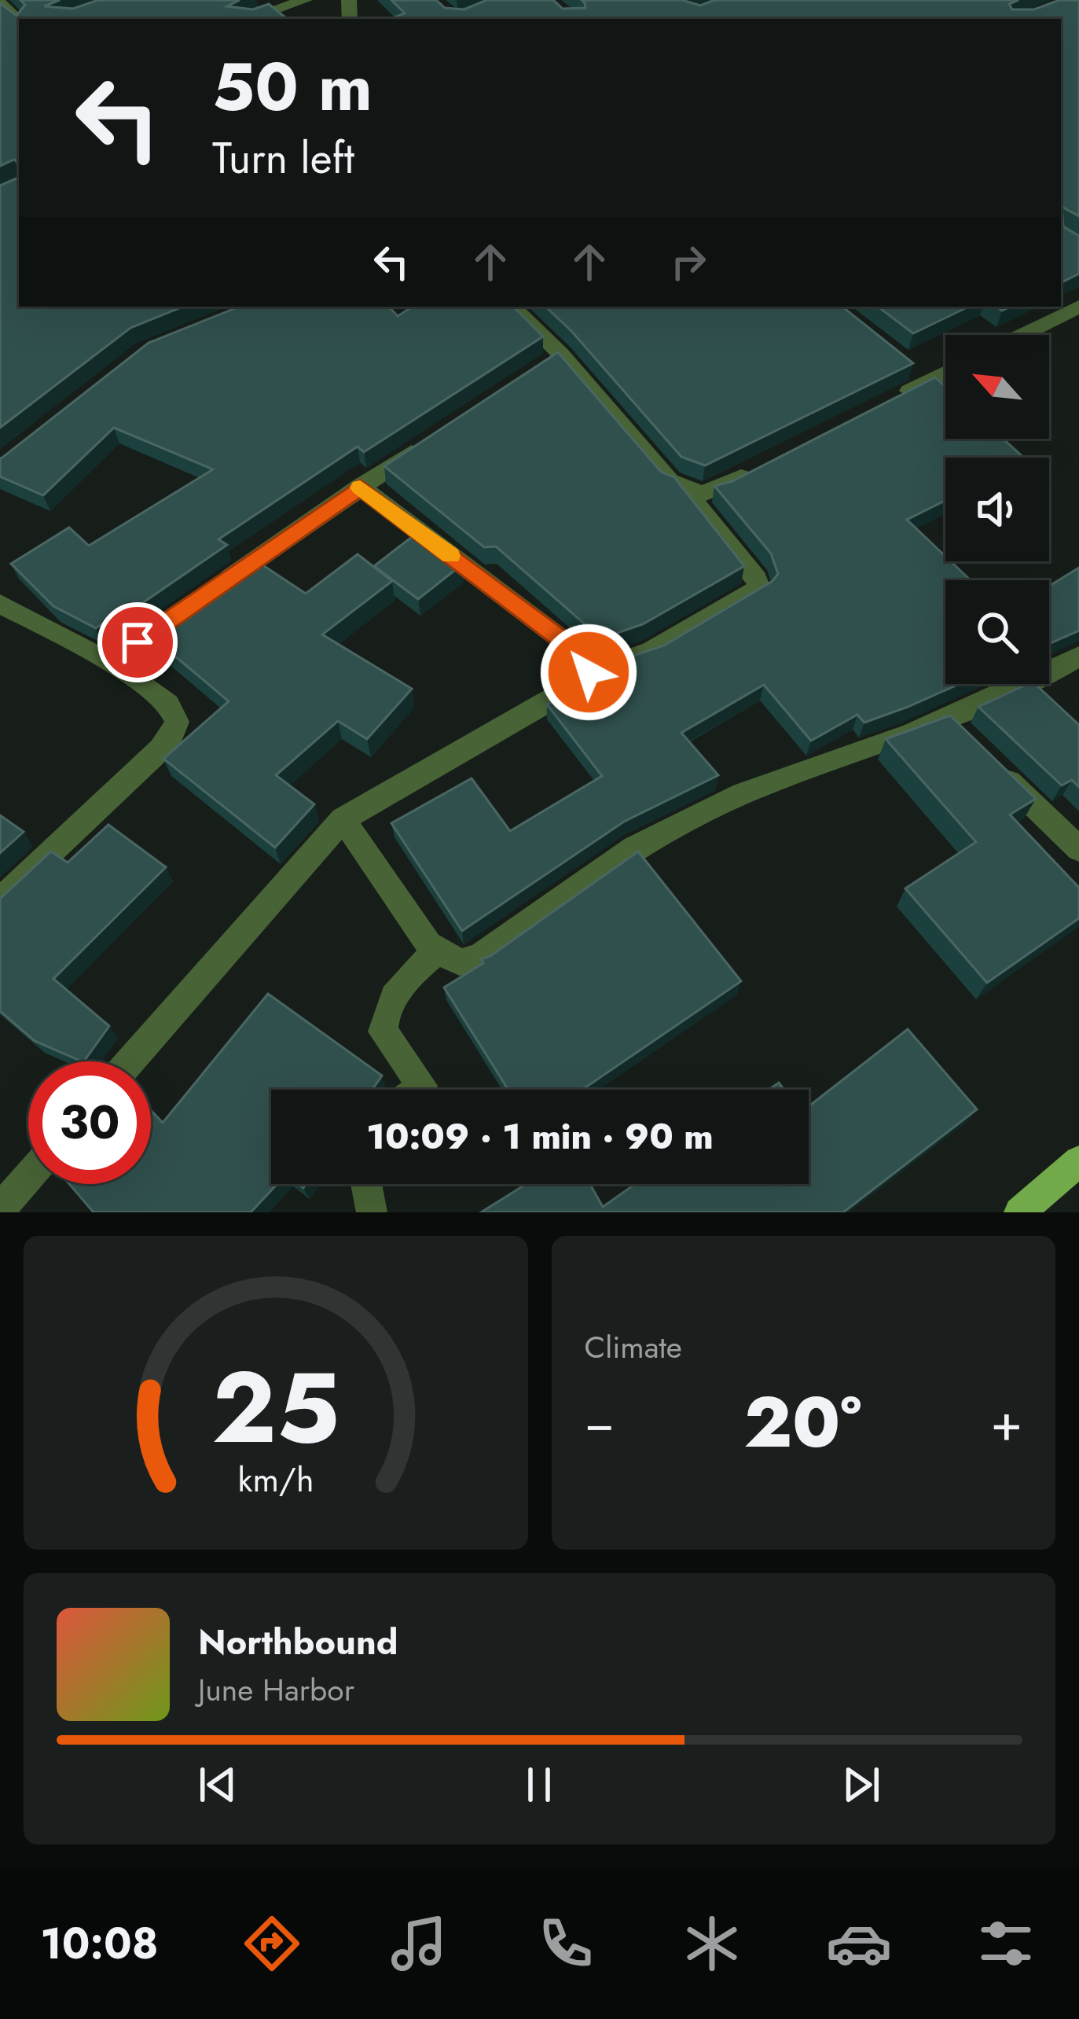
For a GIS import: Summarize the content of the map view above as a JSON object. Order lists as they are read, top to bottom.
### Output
{
  "north": "top left",
  "page": {
    "turn": ["50 m", "Turn left"],
    "limit": "30",
    "trip": "10:09 · 1 min · 90 m",
    "tile": "Climate",
    "heat": ["−", "20°", "+"],
    "song": ["Northbound", "June Harbor"],
    "tabs": "10:08",
    "gauge": ["25", "km/h"]
  }
}
